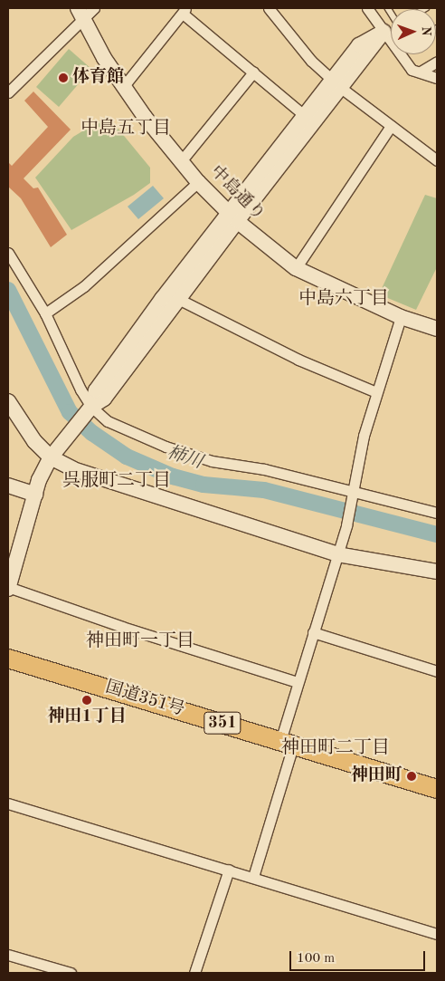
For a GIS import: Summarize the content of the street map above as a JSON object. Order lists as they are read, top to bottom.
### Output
{
  "streets": {
    "highway": ["国道351号", "351"],
    "street": ["中島通り"]
  },
  "districts": [
    "中島五丁目",
    "中島六丁目",
    "呉服町二丁目",
    "神田町一丁目",
    "神田町二丁目"
  ],
  "water": ["柿川"],
  "places": ["体育館", "神田1丁目", "神田町"],
  "scale_bar": "100 m",
  "north": "right"
}
